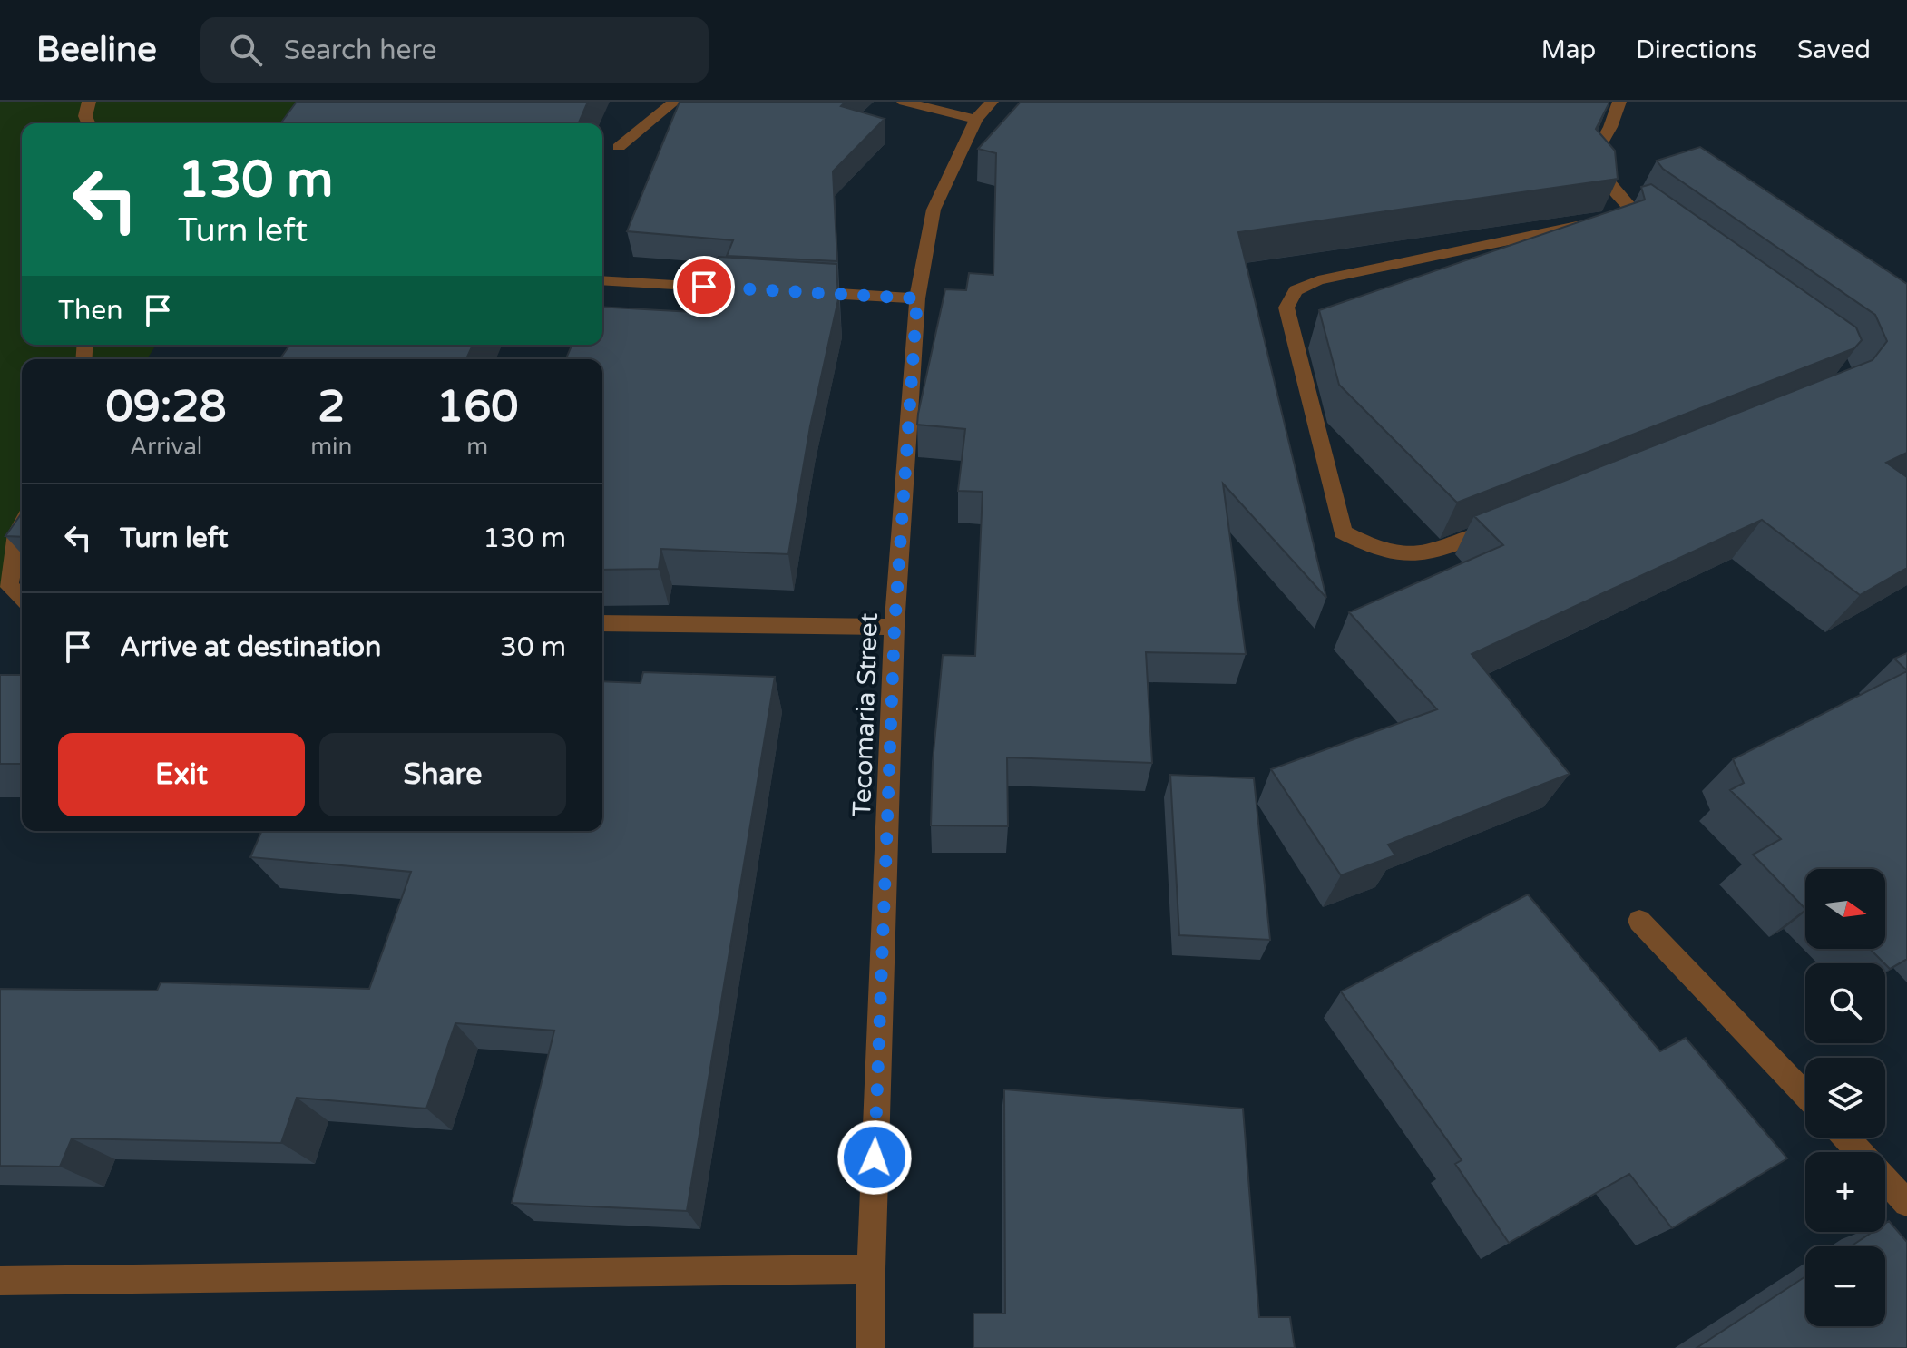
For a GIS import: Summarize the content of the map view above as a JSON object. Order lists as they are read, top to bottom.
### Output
{
  "streets": {
    "street": ["Tecomaria Street"]
  },
  "north": "right",
  "page": {
    "header": "Beeline",
    "search": "Search here",
    "nav": ["Map", "Directions", "Saved"],
    "turn": ["130 m", "Turn left"],
    "then": "Then",
    "eta": [
      "09:28",
      "Arrival",
      "2",
      "min",
      "160",
      "m"
    ],
    "list": [
      {
        "name": "Turn left",
        "value": "130 m"
      },
      {
        "name": "Arrive at destination",
        "value": "30 m"
      }
    ],
    "buttons": ["Exit", "Share"],
    "map_buttons": ["+", "−"]
  }
}
